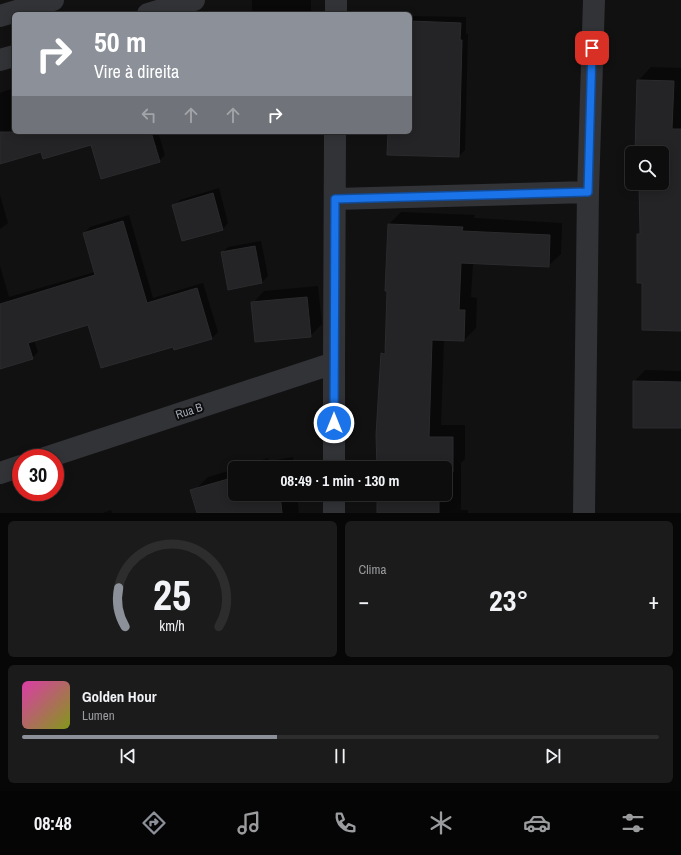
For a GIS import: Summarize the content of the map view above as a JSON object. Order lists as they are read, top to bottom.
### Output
{
  "streets": {
    "street": ["Rua B"]
  },
  "page": {
    "turn": ["50 m", "Vire à direita"],
    "limit": "30",
    "trip": "08:49 · 1 min · 130 m",
    "tile": "Clima",
    "heat": ["−", "23°", "+"],
    "song": ["Golden Hour", "Lumen"],
    "tabs": "08:48",
    "gauge": ["25", "km/h"]
  }
}
